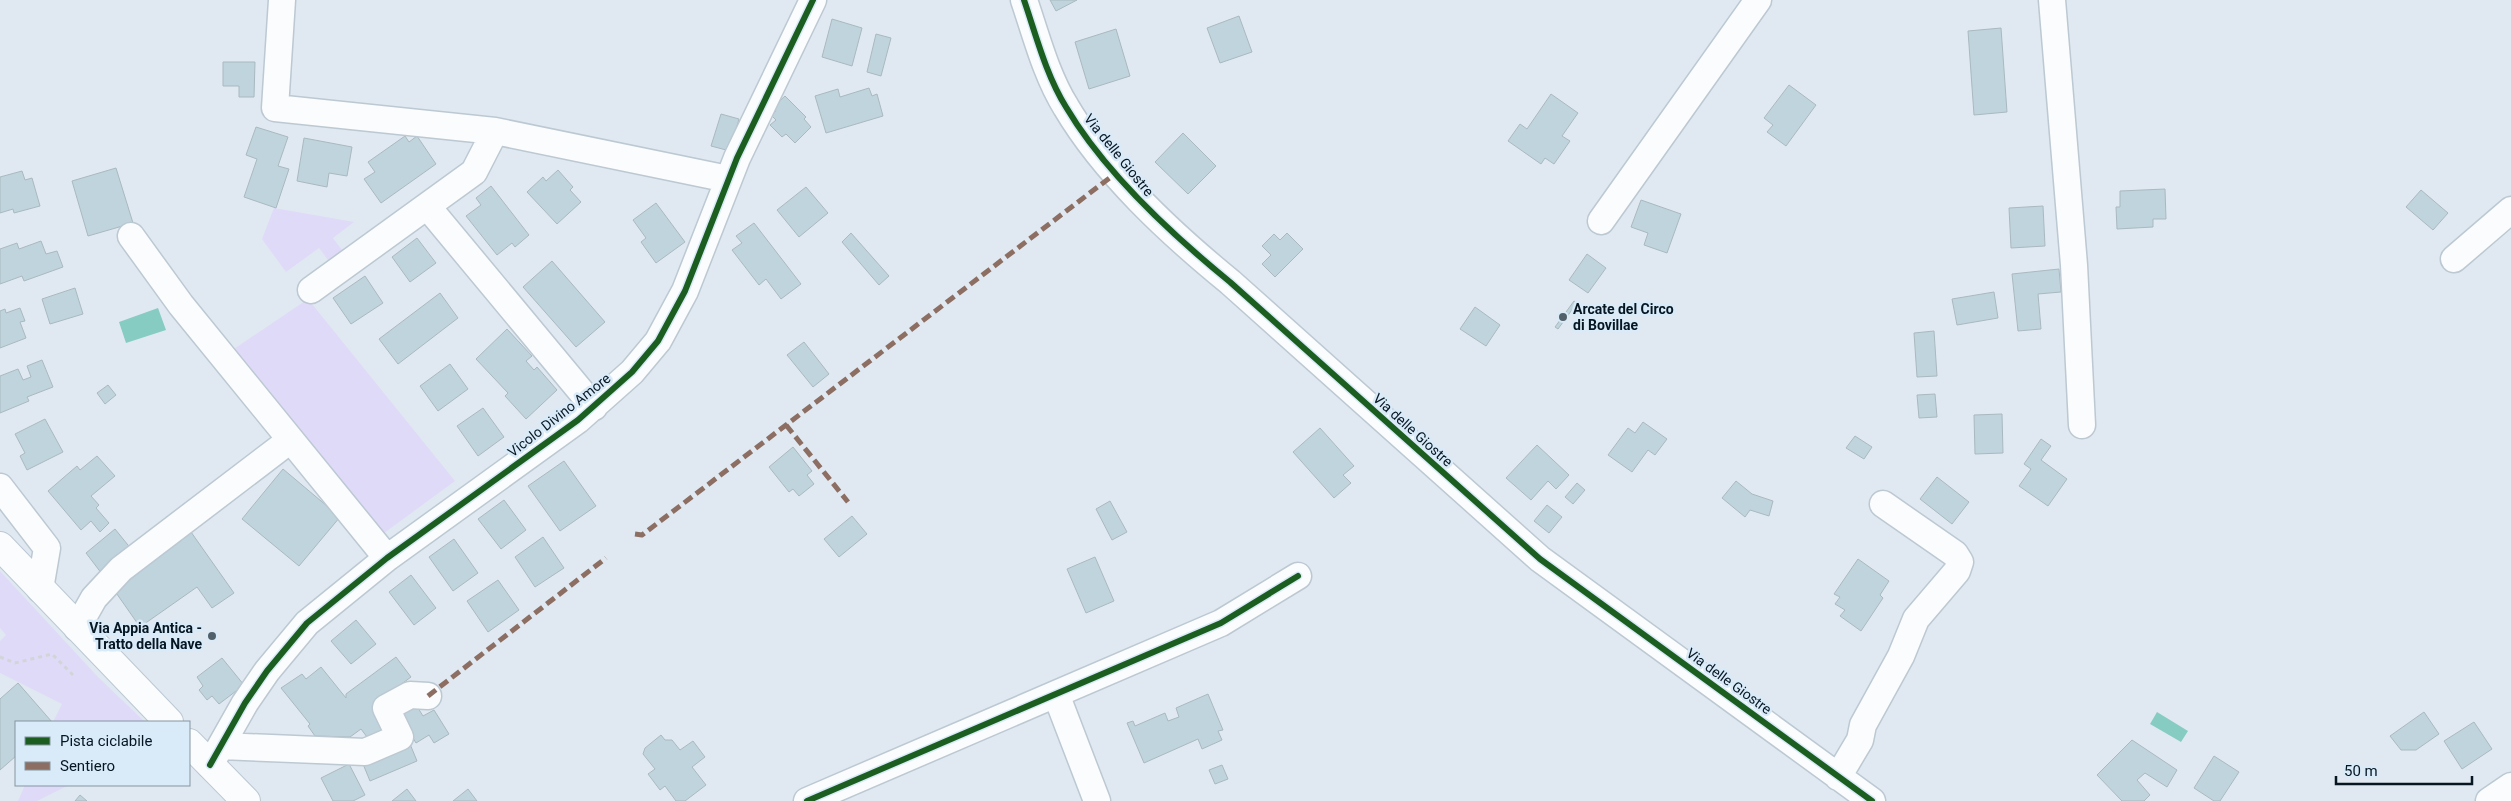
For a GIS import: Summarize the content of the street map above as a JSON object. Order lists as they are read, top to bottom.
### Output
{
  "streets": {
    "street": ["Via delle Giostre", "Vicolo Divino Amore"]
  },
  "places": ["Arcate del Circo di Bovillae", "Via Appia Antica - Tratto della Nave"],
  "legend": ["Pista ciclabile", "Sentiero"],
  "scale_bar": "50 m"
}
